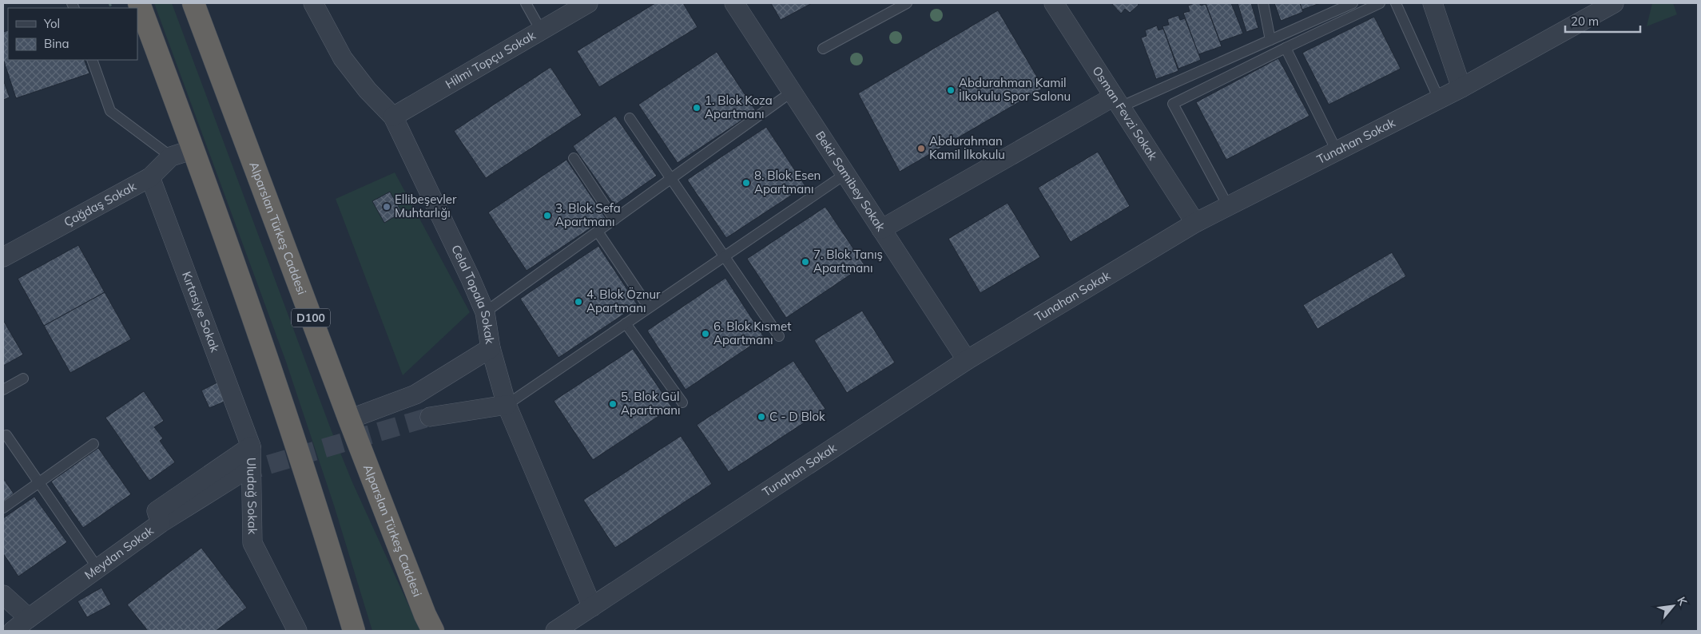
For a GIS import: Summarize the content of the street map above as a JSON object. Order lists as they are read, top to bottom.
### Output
{
  "streets": {
    "highway": ["Alparslan Türkeş Caddesi", "D100"],
    "street": [
      "Hilmi Topçu Sokak",
      "Osman Fevzi Sokak",
      "Tunahan Sokak",
      "Bekir Samibey Sokak",
      "Çağdaş Sokak",
      "Celal Topala Sokak",
      "Kırtasiye Sokak",
      "Uludağ Sokak",
      "Meydan Sokak"
    ]
  },
  "crossings": [
    ["Hilmi Topçu Sokak", "Celal Topala Sokak"],
    ["Osman Fevzi Sokak", "Tunahan Sokak"],
    ["Tunahan Sokak", "Bekir Samibey Sokak"],
    ["Tunahan Sokak", "Celal Topala Sokak"],
    ["Çağdaş Sokak", "Kırtasiye Sokak"],
    ["Kırtasiye Sokak", "Uludağ Sokak"],
    ["Kırtasiye Sokak", "Meydan Sokak"],
    ["Uludağ Sokak", "Meydan Sokak"]
  ],
  "places": [
    "Abdurahman Kamil İlkokulu Spor Salonu",
    "1. Blok Koza Apartmanı",
    "Abdurahman Kamil İlkokulu",
    "8. Blok Esen Apartmanı",
    "Ellibeşevler Muhtarlığı",
    "3. Blok Sefa Apartmanı",
    "7. Blok Tanış Apartmanı",
    "4. Blok Öznur Apartmanı",
    "6. Blok Kısmet Apartmanı",
    "5. Blok Gül Apartmanı",
    "C - D Blok"
  ],
  "legend": ["Yol", "Bina"],
  "scale_bar": "20 m",
  "north": "top right"
}
